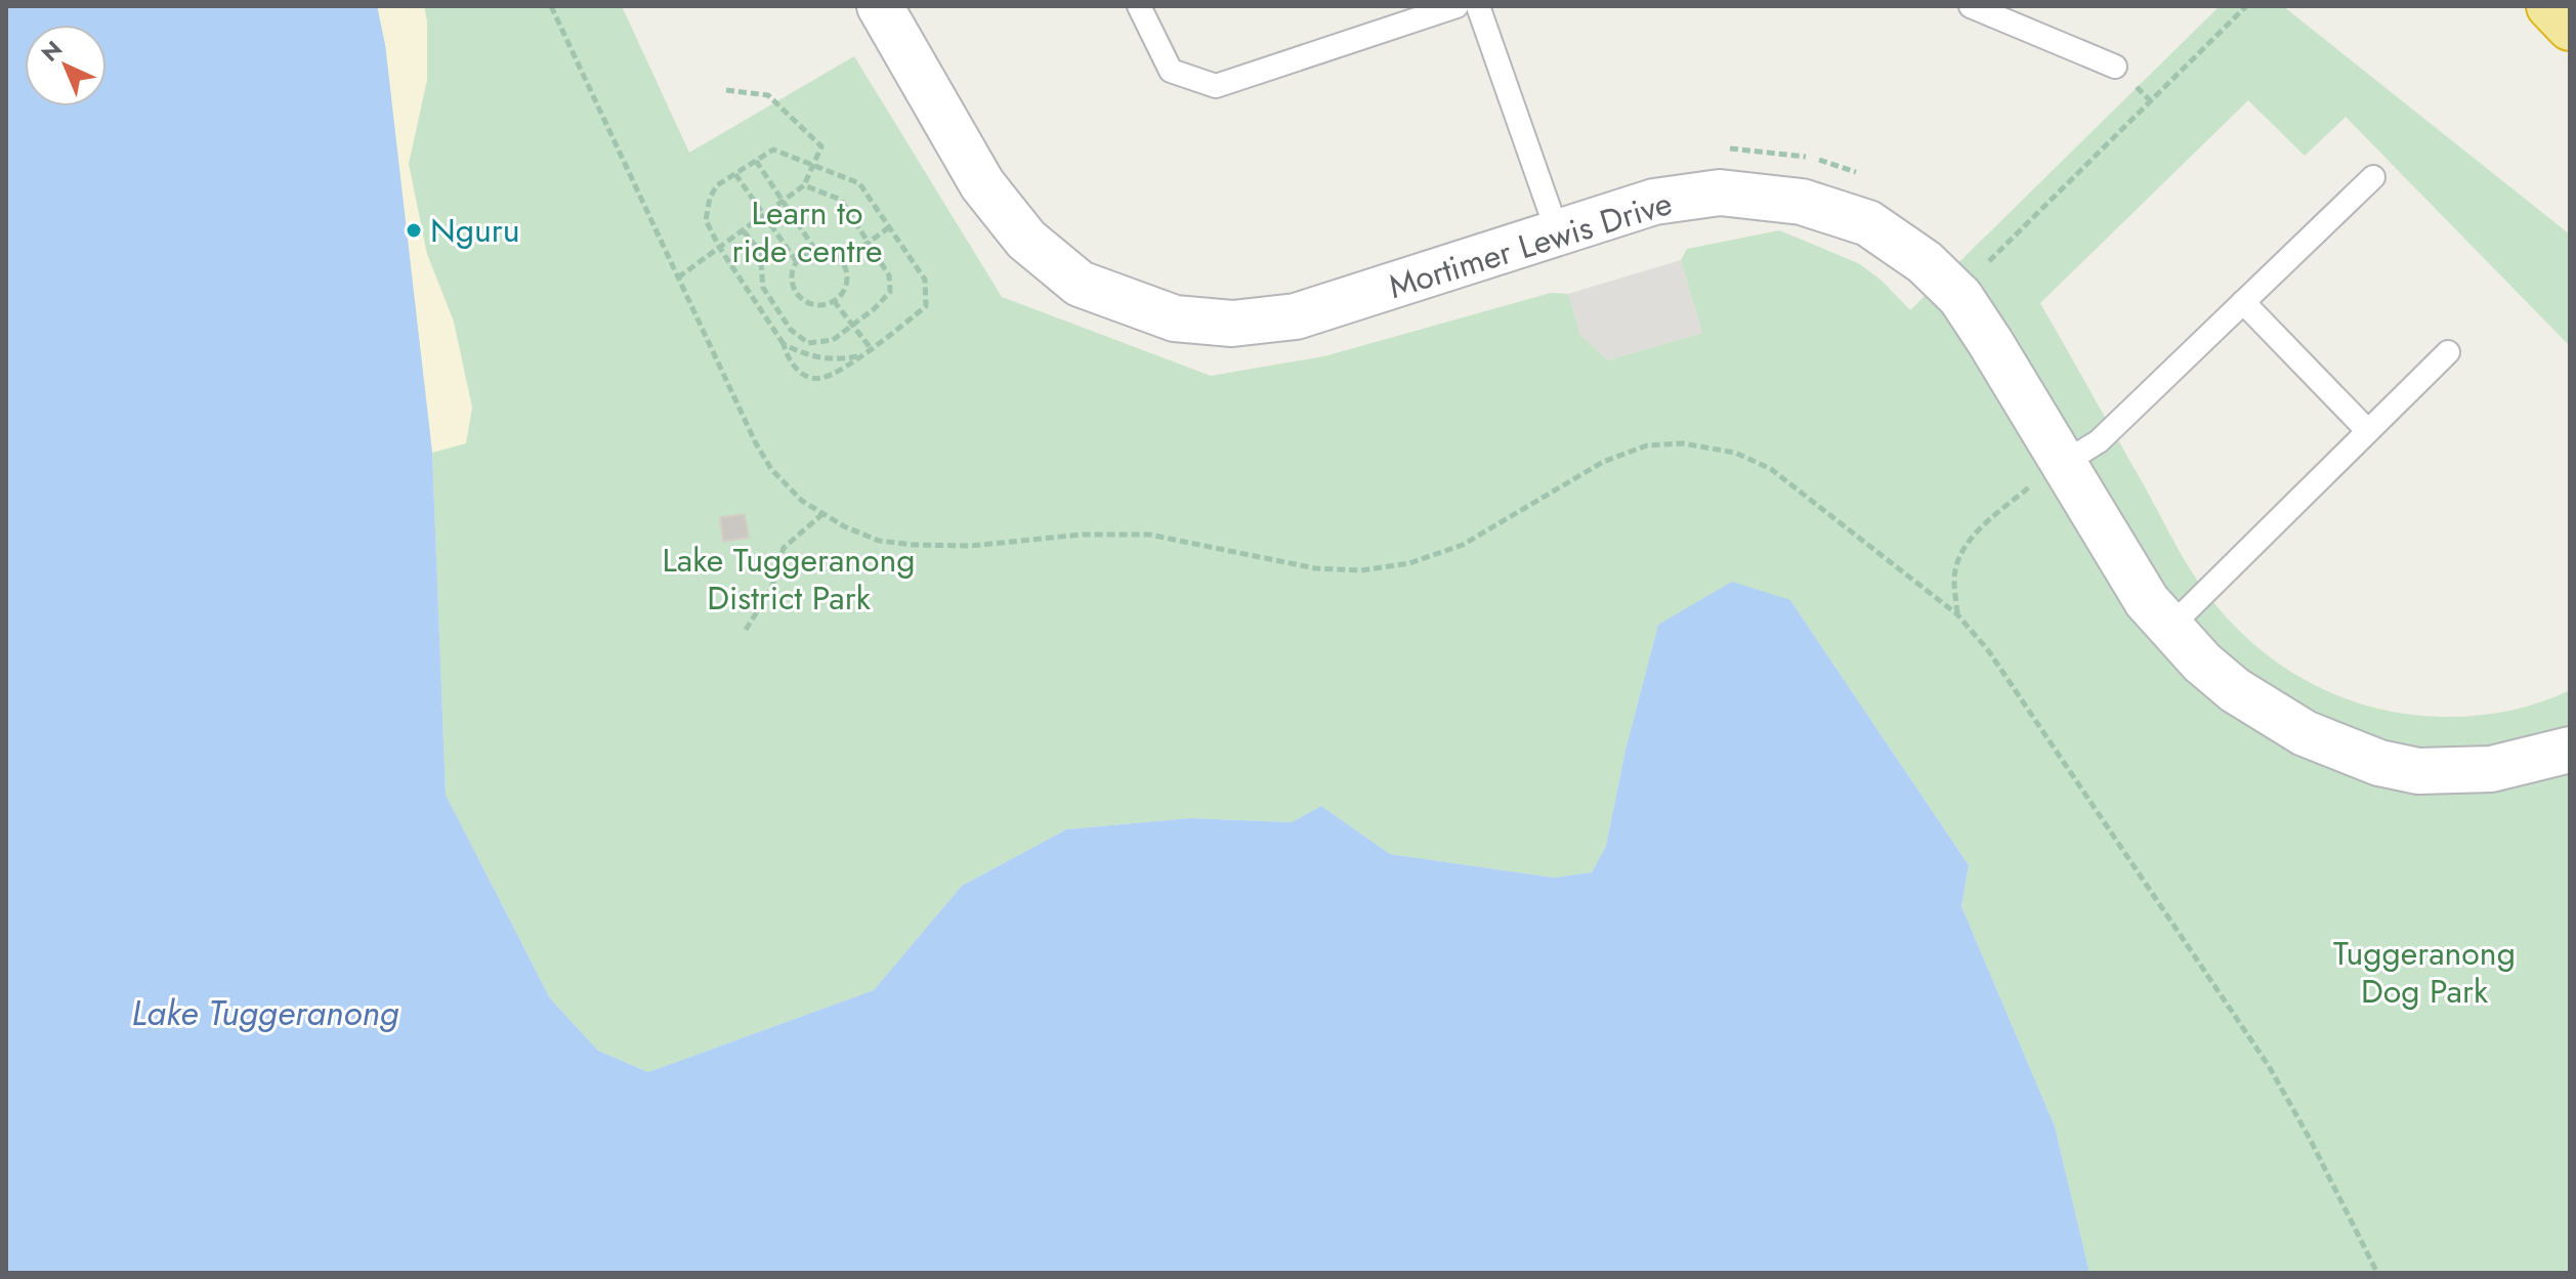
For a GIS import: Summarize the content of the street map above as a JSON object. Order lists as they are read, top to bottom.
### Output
{
  "streets": {
    "street": ["Mortimer Lewis Drive"]
  },
  "water": ["Lake Tuggeranong"],
  "parks": ["Learn to ride centre", "Lake Tuggeranong District Park", "Tuggeranong Dog Park"],
  "places": ["Nguru"],
  "north": "top left"
}
